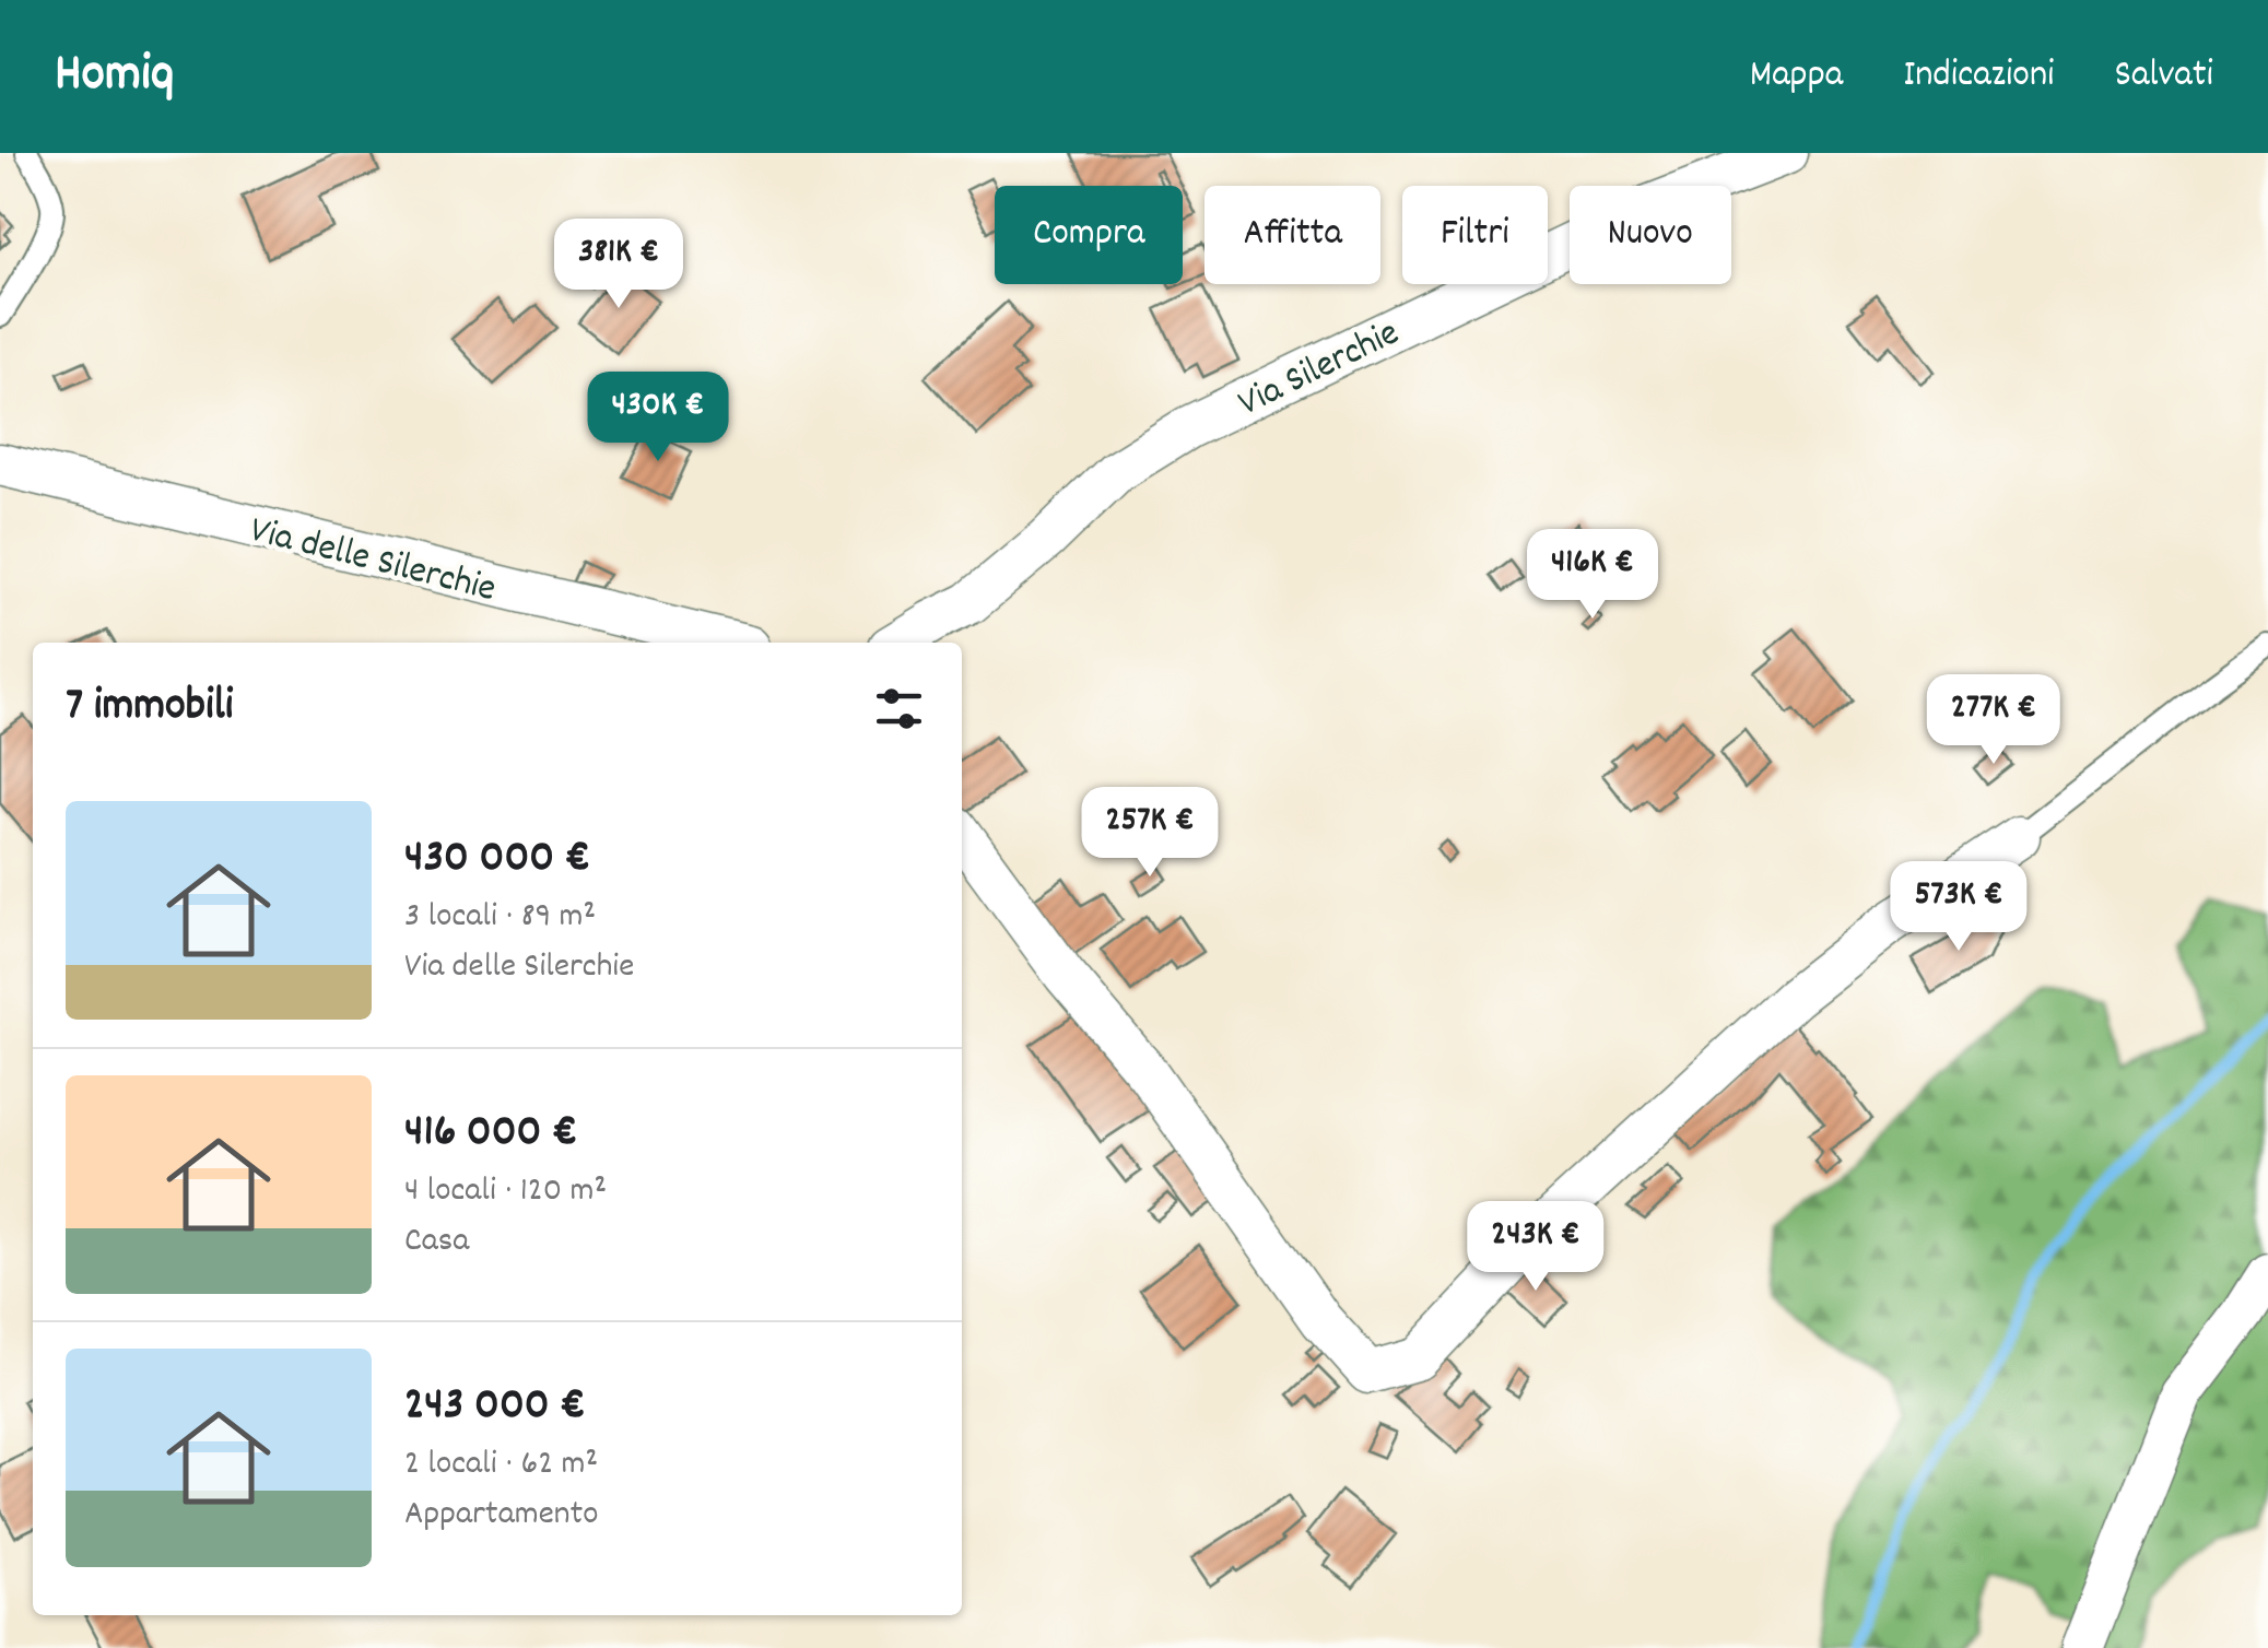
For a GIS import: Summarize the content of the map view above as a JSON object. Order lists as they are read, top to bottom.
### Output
{
  "streets": {
    "street": ["Via Silerchie", "Via delle Silerchie"]
  },
  "page": {
    "header": "Homiq",
    "nav": ["Mappa", "Indicazioni", "Salvati"],
    "chip": [
      "Compra",
      "Affitta",
      "Filtri",
      "Nuovo"
    ],
    "price": [
      "381K €",
      "430K €",
      "416K €",
      "277K €",
      "257K €",
      "573K €",
      "243K €"
    ],
    "heading": "7 immobili",
    "list": [
      {
        "name": "430 000 €",
        "note": "3 locali · 89 m² · Via delle Silerchie"
      },
      {
        "name": "416 000 €",
        "note": "4 locali · 120 m² · Casa"
      },
      {
        "name": "243 000 €",
        "note": "2 locali · 62 m² · Appartamento"
      }
    ]
  }
}
